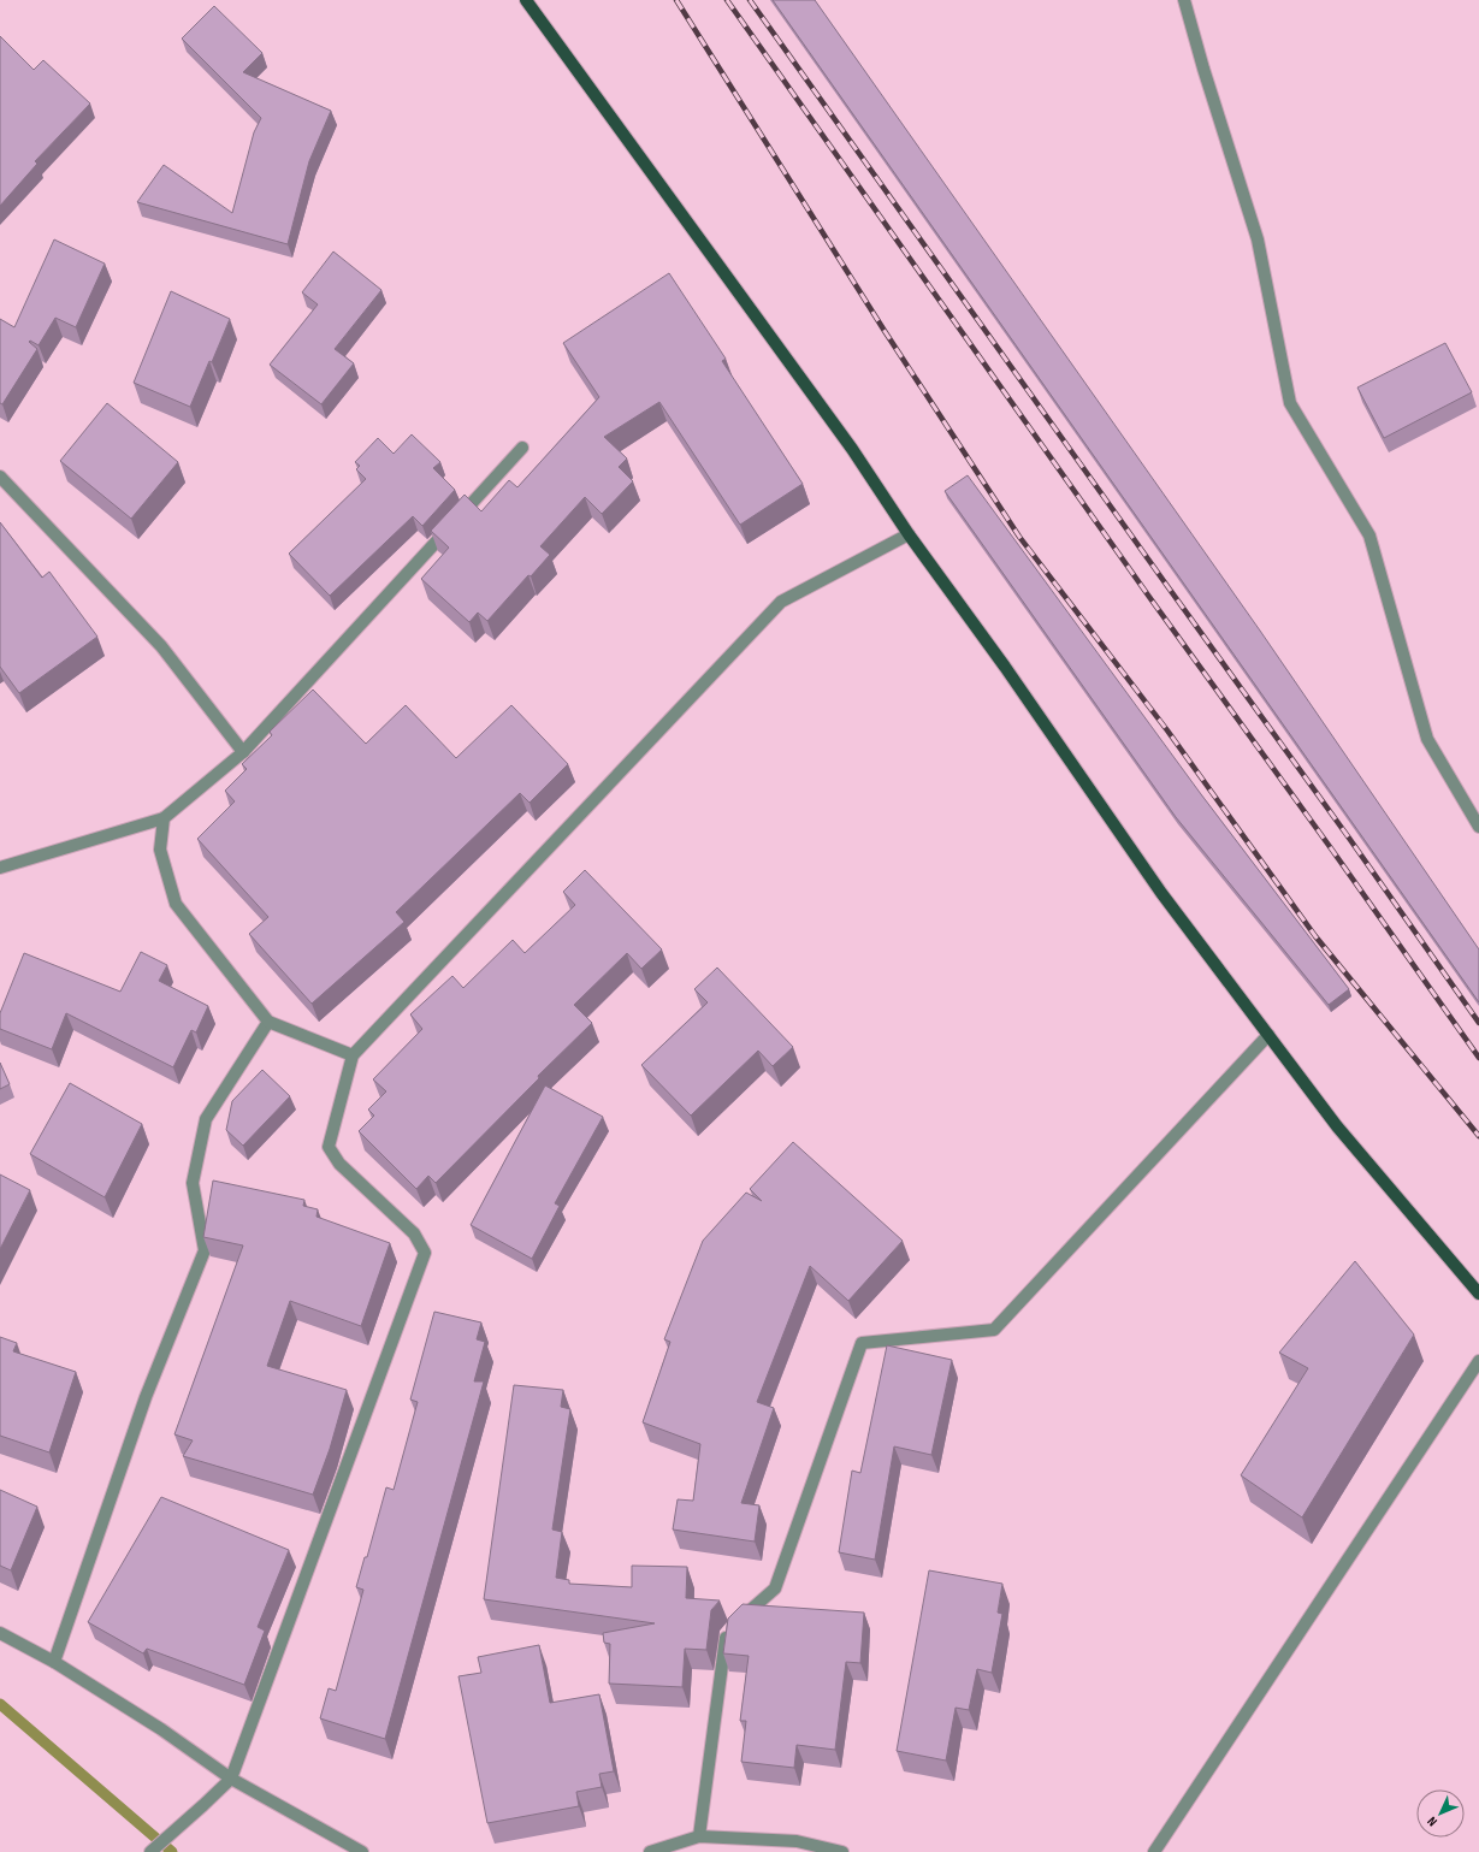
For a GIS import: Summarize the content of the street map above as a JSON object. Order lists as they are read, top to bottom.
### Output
{
  "north": "bottom left"
}
